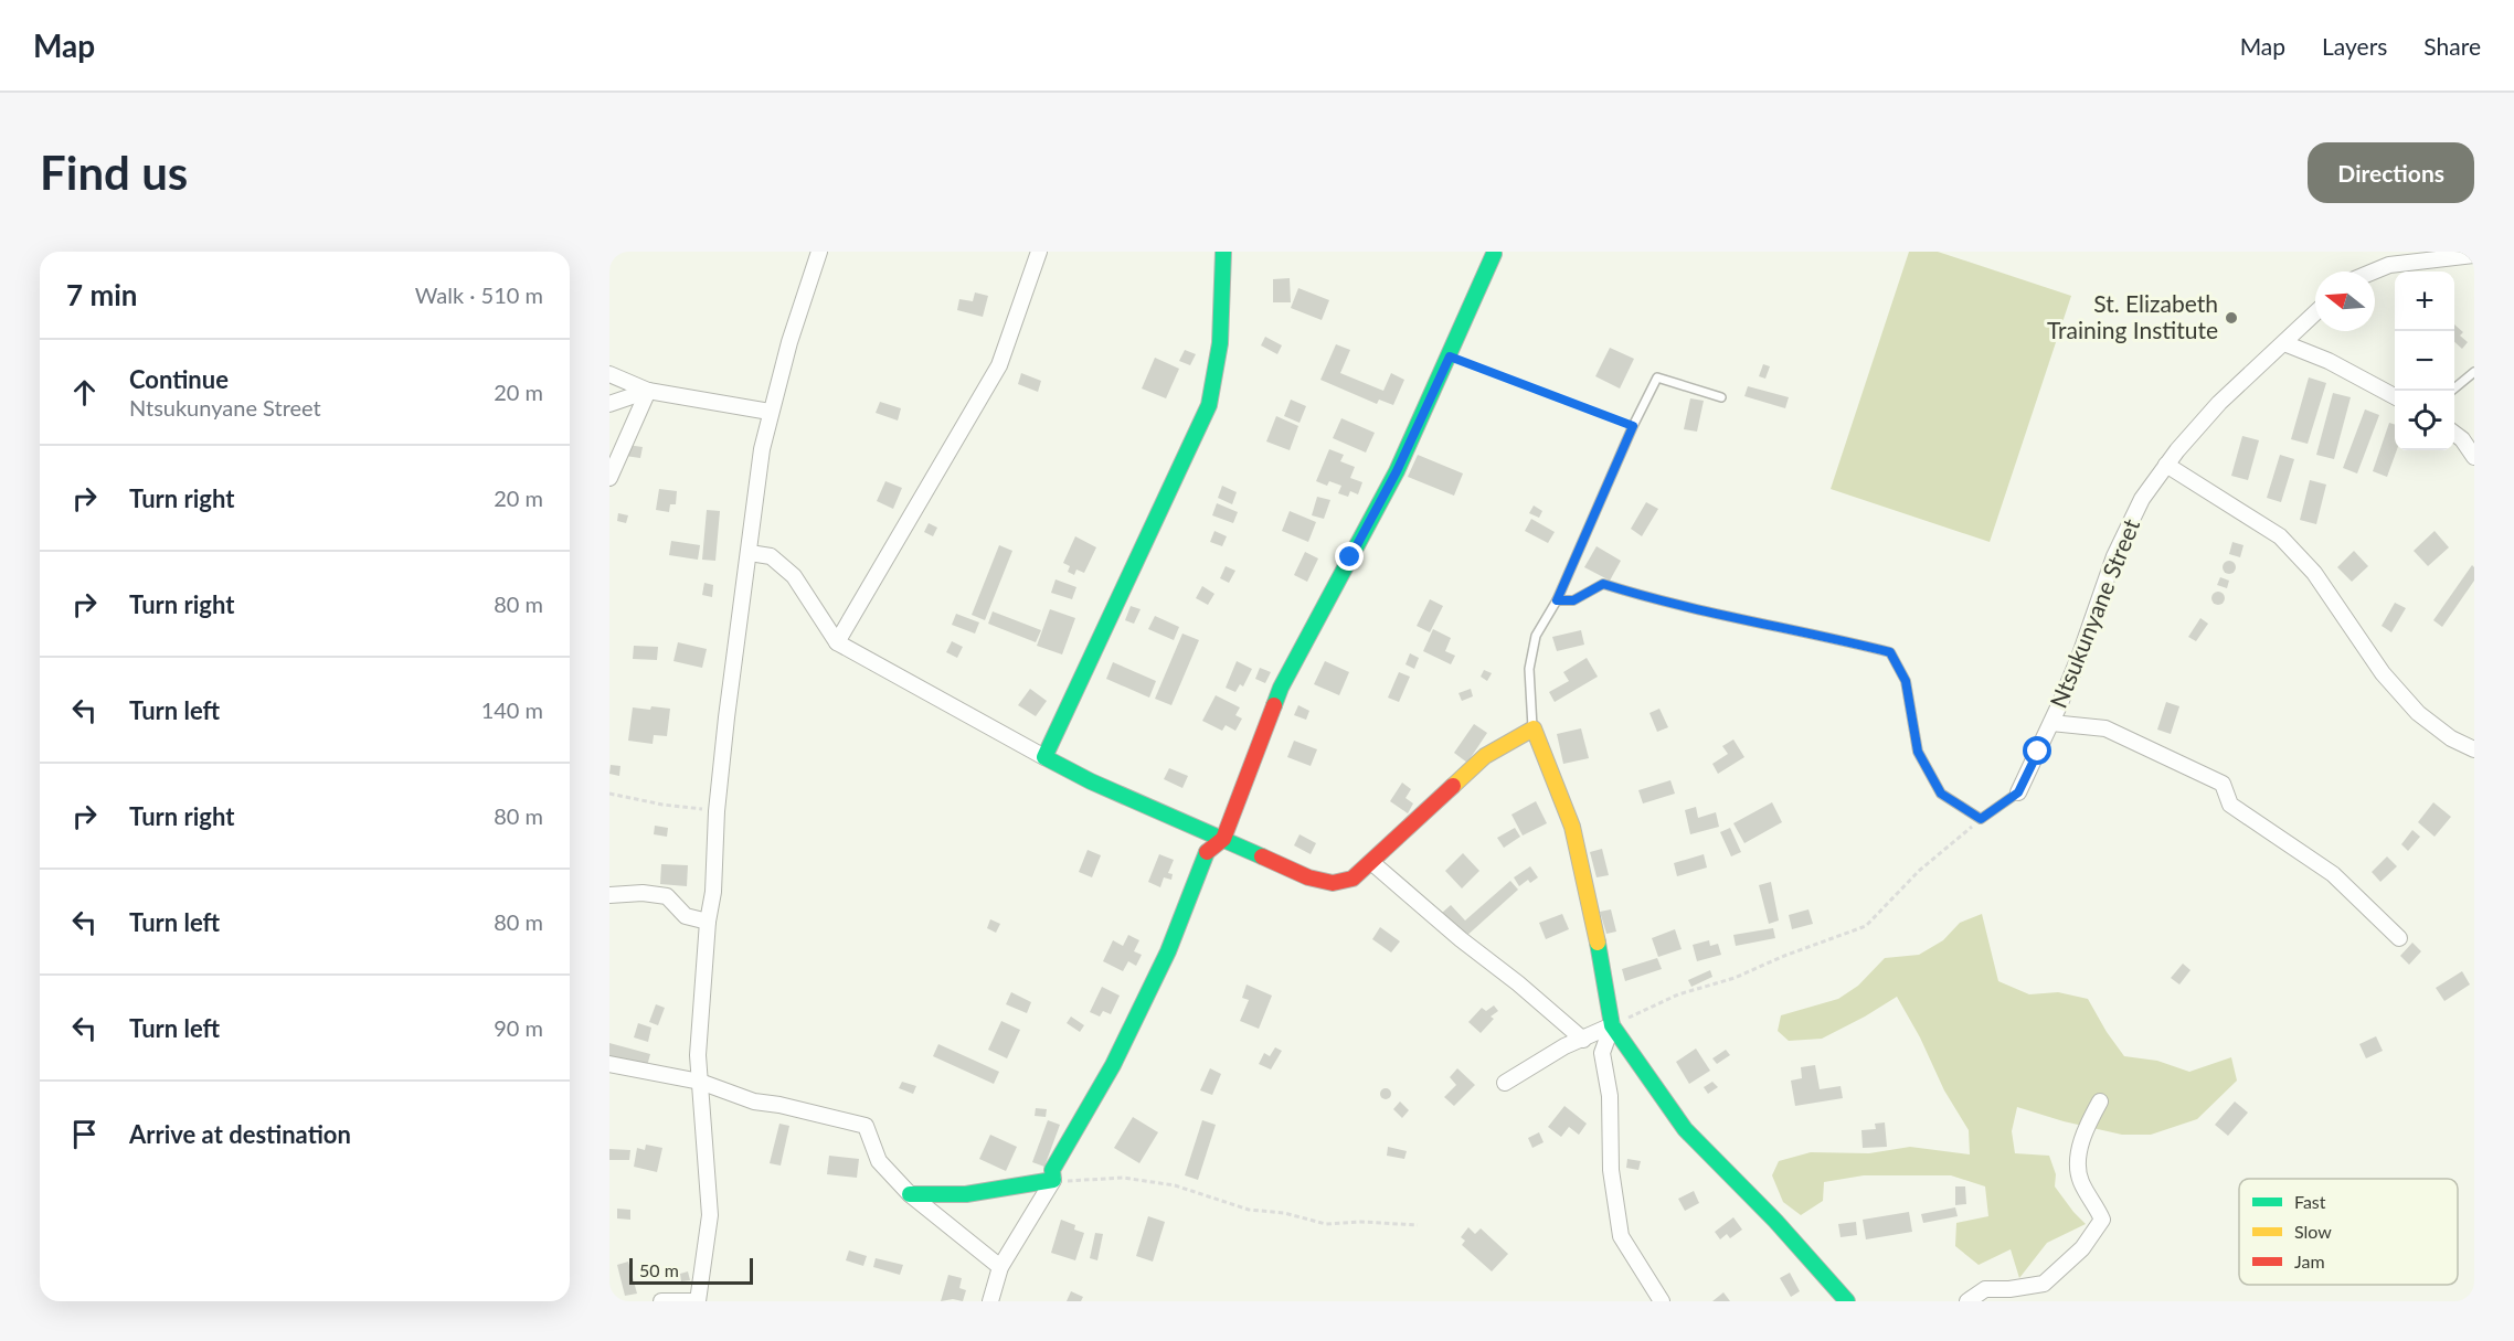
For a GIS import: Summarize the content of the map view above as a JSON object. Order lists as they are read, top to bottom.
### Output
{
  "streets": {
    "street": ["Ntsukunyane Street"]
  },
  "places": ["St. Elizabeth Training Institute"],
  "legend": ["Fast", "Slow", "Jam"],
  "scale_bar": "50 m",
  "north": "left",
  "page": {
    "header": "Map",
    "nav": ["Map", "Layers", "Share"],
    "buttons": "Directions",
    "title": "Find us",
    "heading": ["7 min", "Walk · 510 m"],
    "map_buttons": ["+", "−"],
    "list": [
      ["Continue", "Ntsukunyane Street", "20 m"],
      ["Turn right", "20 m"],
      ["Turn right", "80 m"],
      ["Turn left", "140 m"],
      ["Turn right", "80 m"],
      ["Turn left", "80 m"],
      ["Turn left", "90 m"],
      "Arrive at destination"
    ],
    "scale": "50 m"
  }
}
